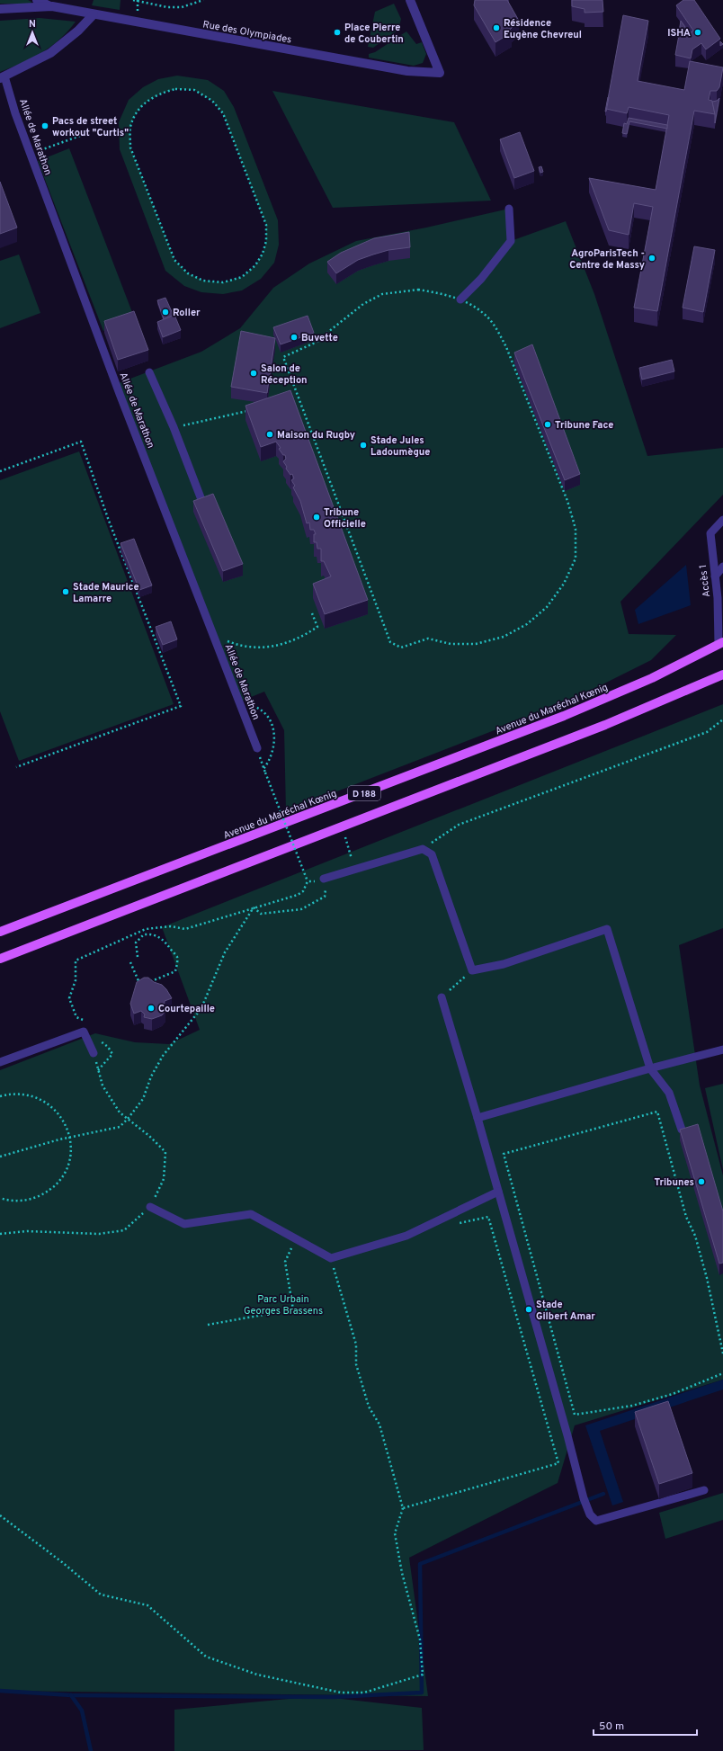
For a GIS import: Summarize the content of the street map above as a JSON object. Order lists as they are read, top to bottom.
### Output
{
  "streets": {
    "main road": ["Avenue du Maréchal Kœnig", "D 188"],
    "street": ["Rue des Olympiades", "Allée de Marathon"],
    "lane": ["Accès 1"]
  },
  "crossings": [
    ["Rue des Olympiades", "Allée de Marathon"],
    ["Accès 1", "Avenue du Maréchal Kœnig"]
  ],
  "parks": ["Parc Urbain Georges Brassens"],
  "places": [
    "Résidence Eugène Chevreul",
    "Place Pierre de Coubertin",
    "ISHA",
    "Pacs de street workout \"Curtis\"",
    "AgroParisTech - Centre de Massy",
    "Roller",
    "Buvette",
    "Salon de Réception",
    "Tribune Face",
    "Maison du Rugby",
    "Stade Jules Ladoumègue",
    "Tribune Officielle",
    "Stade Maurice Lamarre",
    "Courtepaille",
    "Tribunes",
    "Stade Gilbert Amar"
  ],
  "scale_bar": "50 m",
  "north": "top"
}
